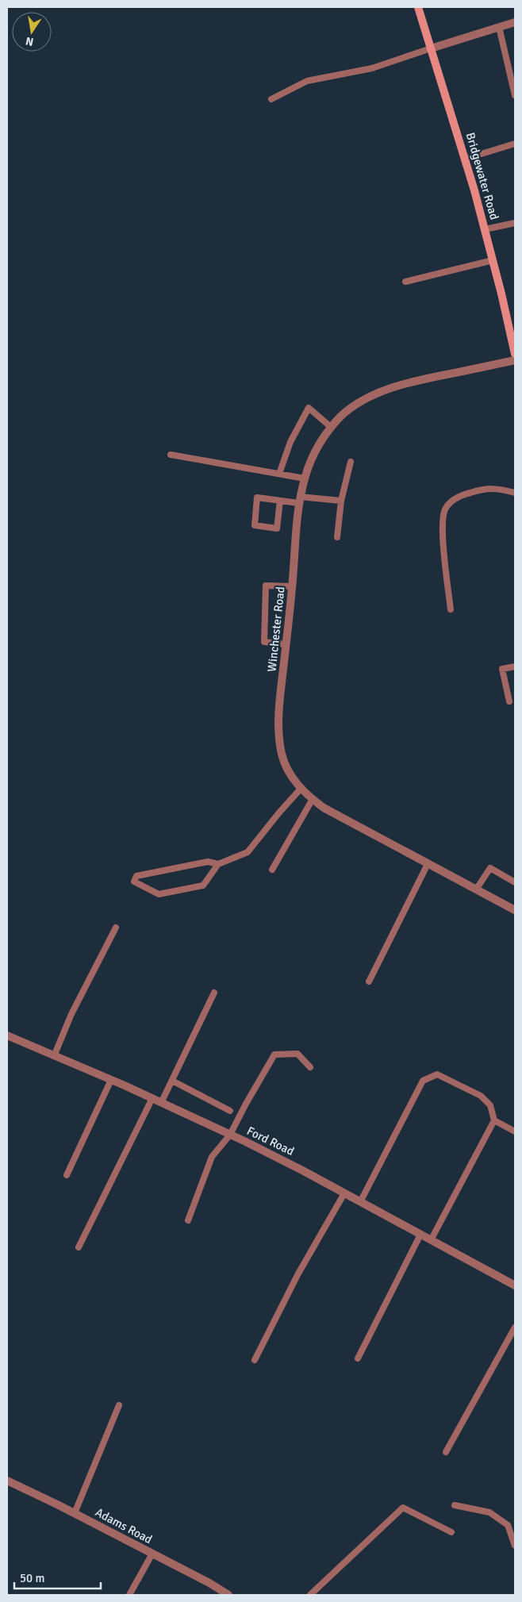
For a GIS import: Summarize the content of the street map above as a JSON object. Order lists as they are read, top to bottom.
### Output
{
  "streets": {
    "main road": ["Bridgewater Road"],
    "street": ["Winchester Road", "Ford Road", "Adams Road"]
  },
  "scale_bar": "50 m",
  "north": "bottom"
}
